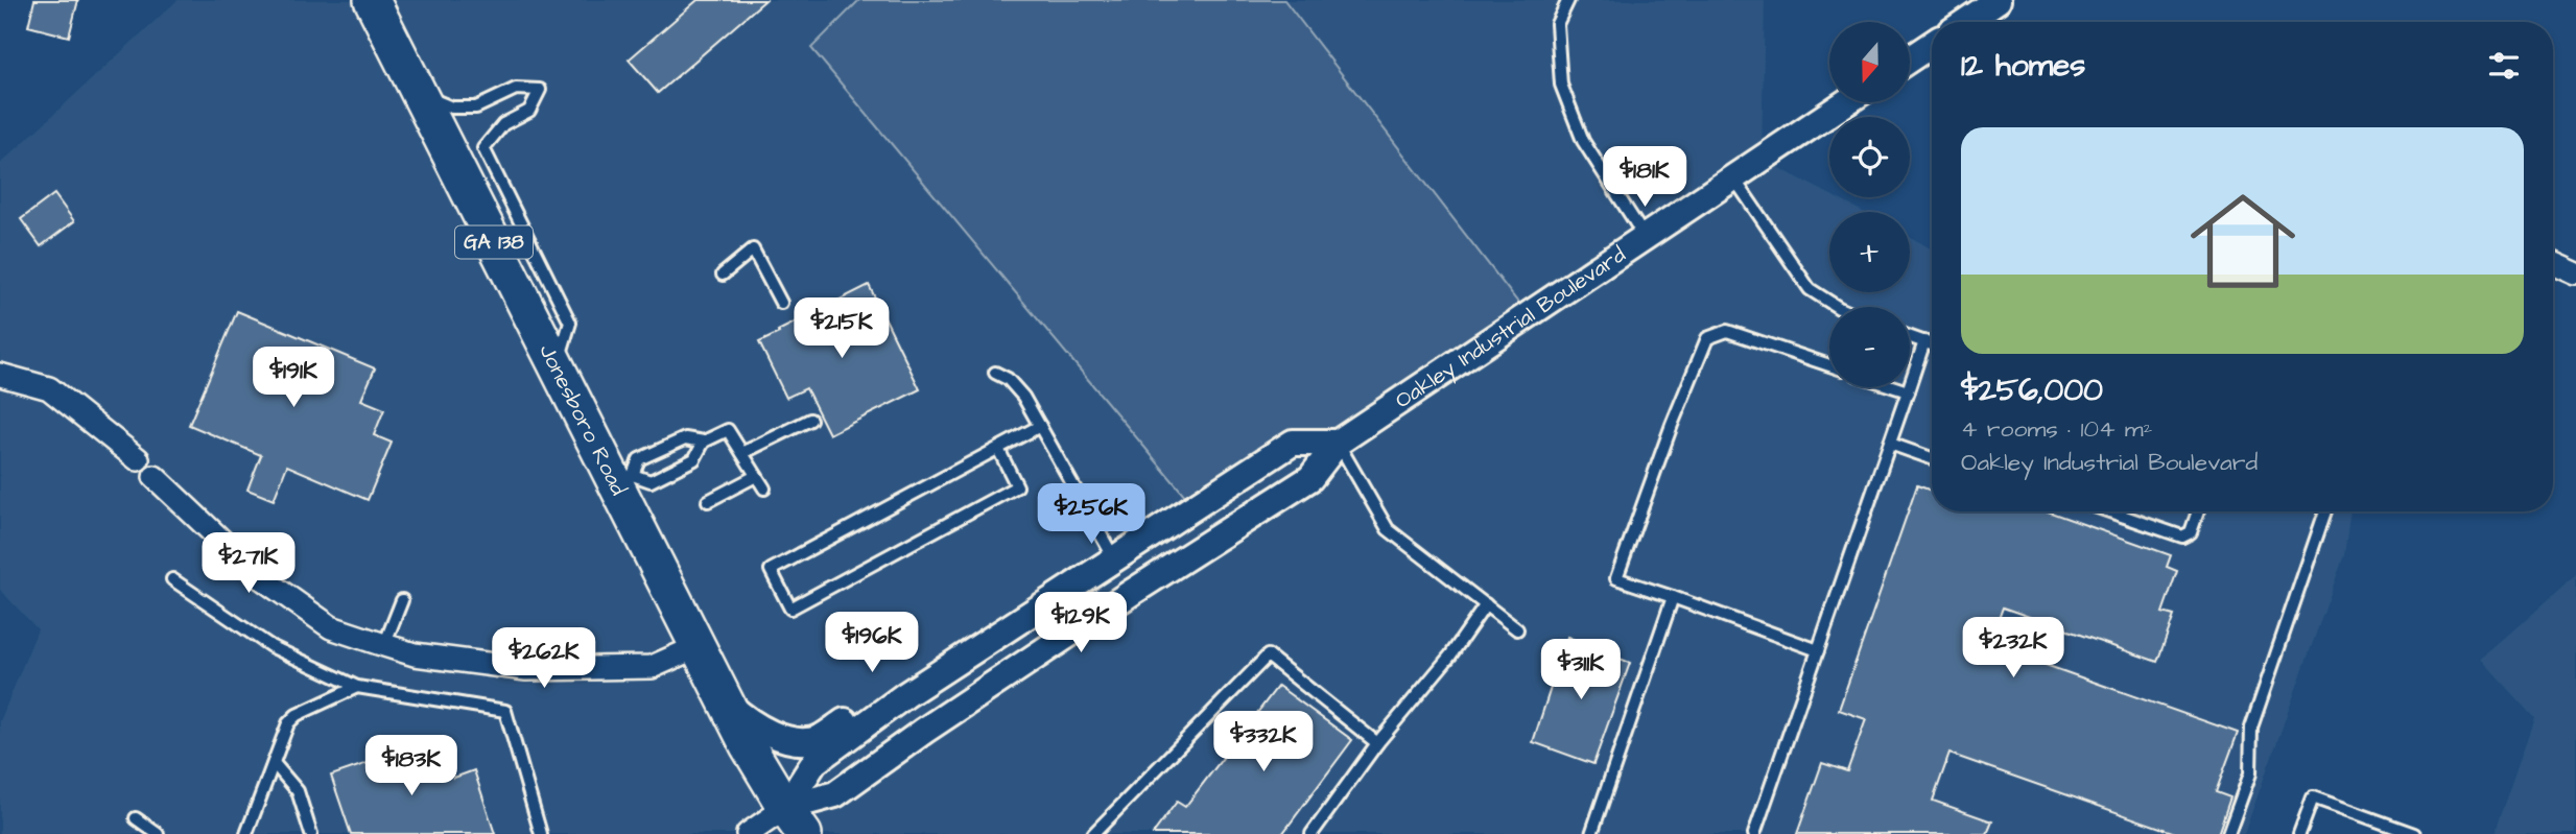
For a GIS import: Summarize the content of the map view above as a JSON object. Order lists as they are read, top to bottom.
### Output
{
  "streets": {
    "highway": ["GA 138", "Jonesboro Road"],
    "street": ["Oakley Industrial Boulevard"]
  },
  "crossings": [
    ["Oakley Industrial Boulevard", "Jonesboro Road"]
  ],
  "north": "bottom",
  "page": {
    "map_buttons": ["+", "−"],
    "heading": "12 homes",
    "list": [
      {
        "name": "$256,000",
        "note": "4 rooms · 104 m² · Oakley Industrial Boulevard"
      }
    ],
    "price": [
      "$181K",
      "$215K",
      "$191K",
      "$256K",
      "$271K",
      "$129K",
      "$196K",
      "$232K",
      "$262K",
      "$311K",
      "$332K",
      "$183K"
    ]
  }
}
